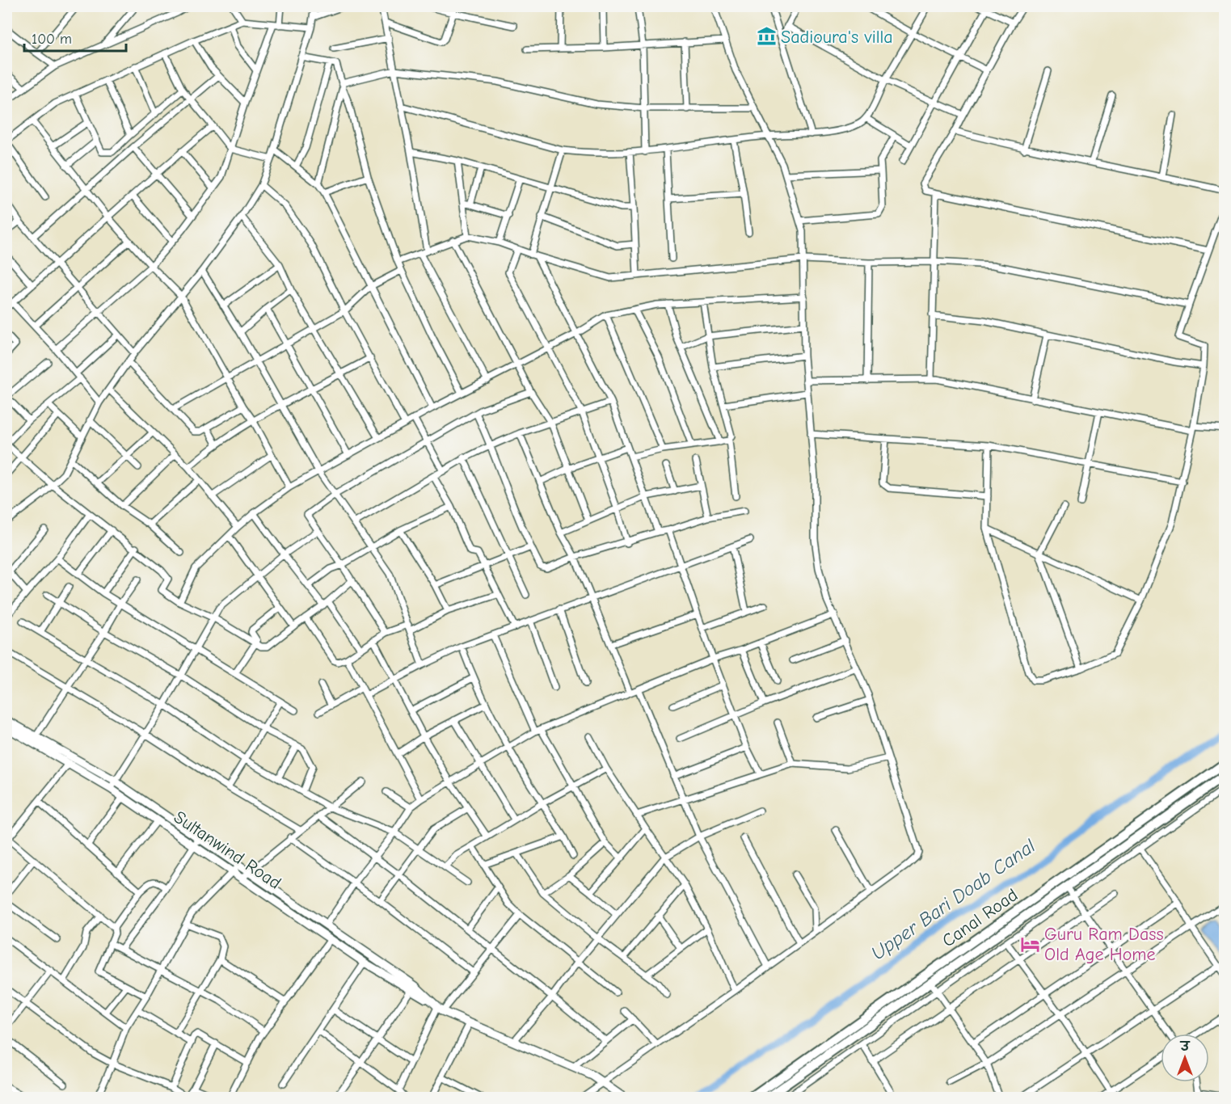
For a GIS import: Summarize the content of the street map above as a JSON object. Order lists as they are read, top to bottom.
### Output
{
  "streets": {
    "main road": ["Sultanwind Road", "Canal Road"]
  },
  "water": ["Upper Bari Doab Canal"],
  "places": {
    "museum": ["Sadioura's villa"],
    "hotel": ["Guru Ram Dass Old Age Home"]
  },
  "scale_bar": "100 m",
  "north": "top"
}
